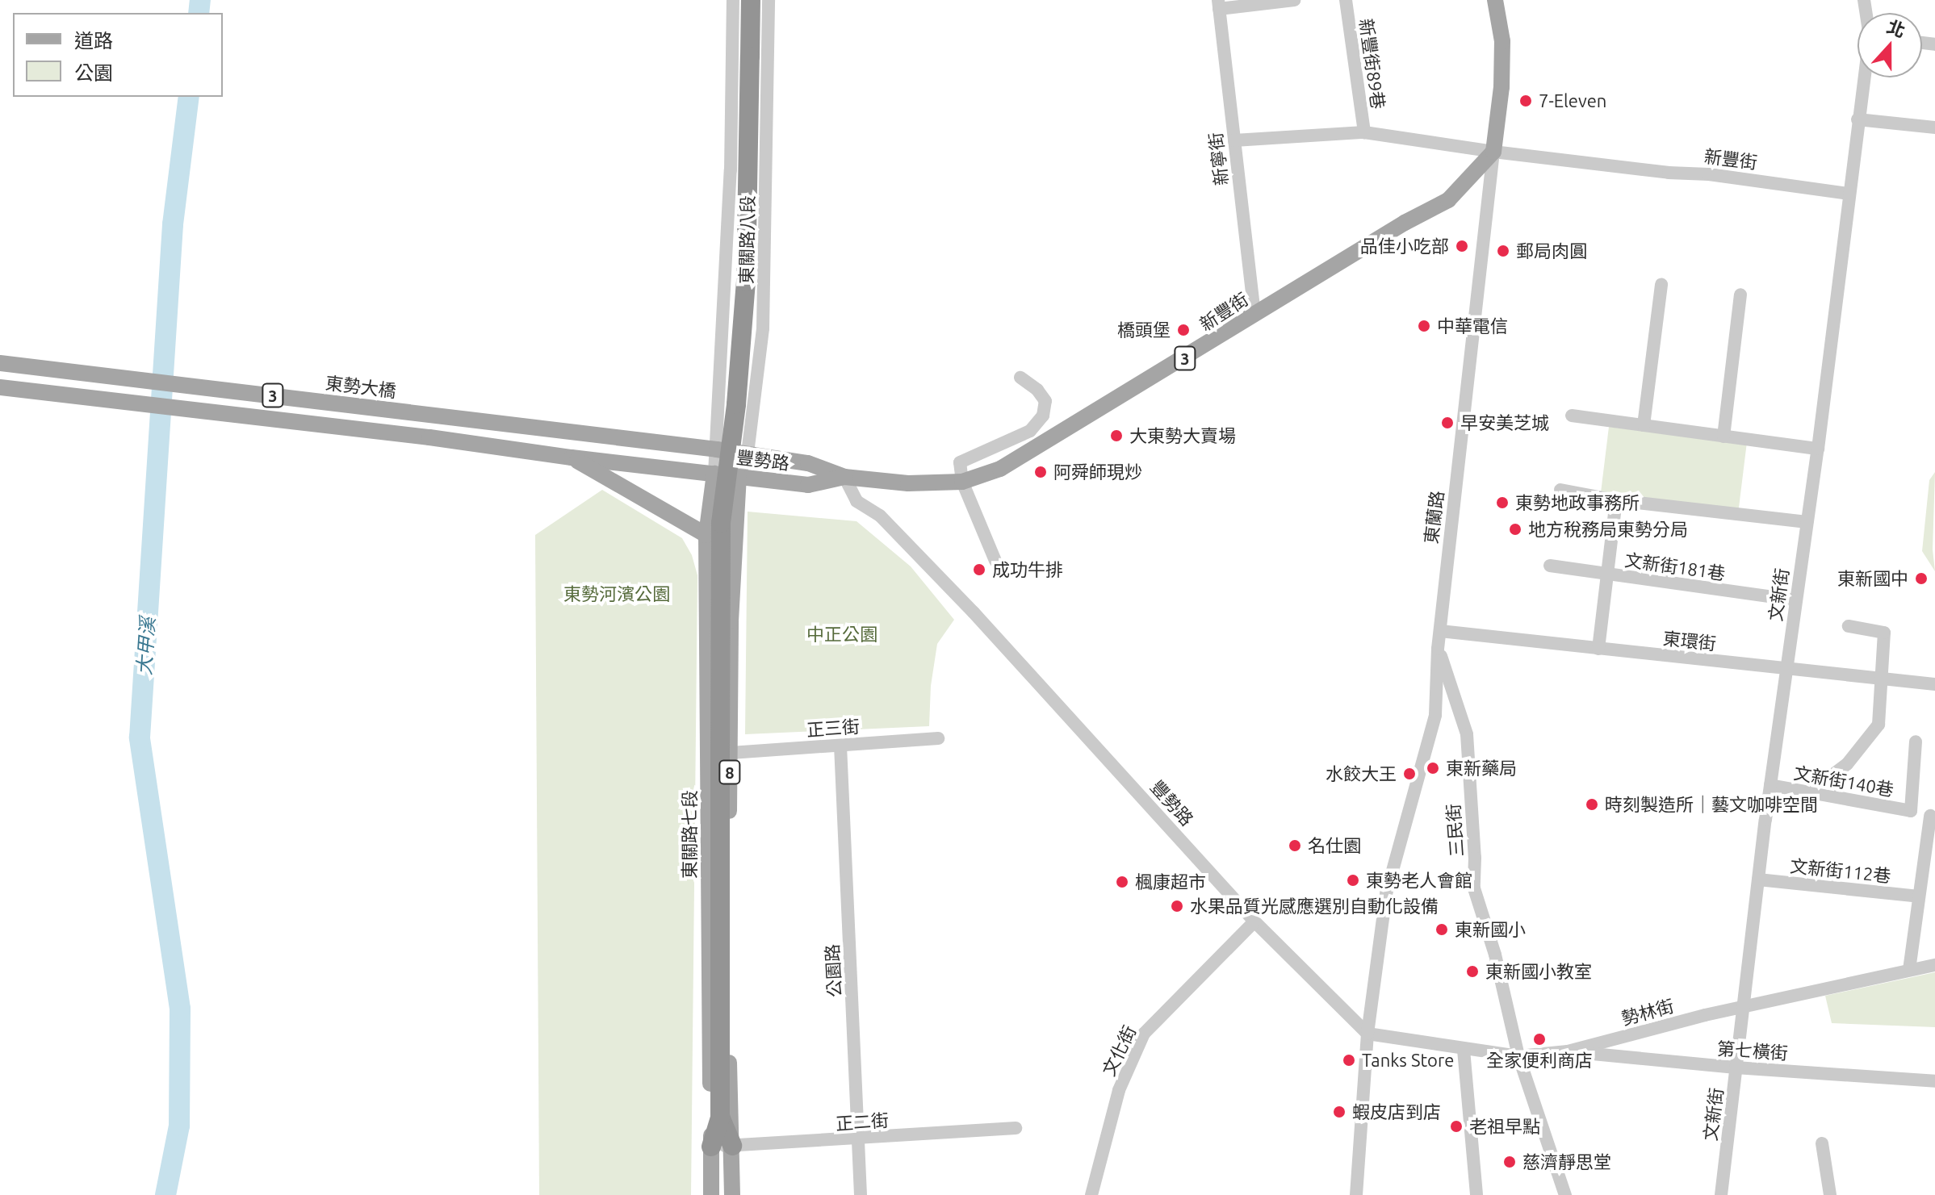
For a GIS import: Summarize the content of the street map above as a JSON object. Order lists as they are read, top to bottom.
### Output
{
  "streets": {
    "main road": [
      "新豐街",
      "3",
      "東勢大橋",
      "豐勢路",
      "東蘭路",
      "8",
      "東關路七段"
    ],
    "street": [
      "新豐街89巷",
      "新寧街",
      "東關路八段",
      "文新街181巷",
      "文新街",
      "東環街",
      "正三街",
      "文新街140巷",
      "三民街",
      "文新街112巷",
      "公園路",
      "勢林街",
      "文化街",
      "第七橫街",
      "正二街"
    ]
  },
  "crossings": [
    ["新豐街89巷", "新豐街"],
    ["新寧街", "新豐街"],
    ["新豐街", "豐勢路"],
    ["新豐街", "東蘭路"],
    ["新豐街", "文新街"],
    ["東關路八段", "3"],
    ["東關路八段", "東勢大橋"],
    ["東關路八段", "豐勢路"],
    ["東關路八段", "8"],
    ["東關路八段", "東關路七段"],
    ["3", "豐勢路"],
    ["3", "東關路七段"],
    ["東勢大橋", "豐勢路"],
    ["豐勢路", "東蘭路"],
    ["豐勢路", "8"],
    ["豐勢路", "東關路七段"],
    ["豐勢路", "勢林街"],
    ["豐勢路", "文化街"],
    ["東蘭路", "東環街"],
    ["東蘭路", "三民街"],
    ["東蘭路", "勢林街"],
    ["文新街181巷", "文新街"],
    ["文新街", "東環街"],
    ["文新街", "文新街140巷"],
    ["文新街", "文新街112巷"],
    ["文新街", "勢林街"],
    ["文新街", "第七橫街"],
    ["正三街", "8"],
    ["正三街", "公園路"],
    ["8", "正二街"],
    ["三民街", "勢林街"],
    ["東關路七段", "正二街"],
    ["公園路", "正二街"],
    ["勢林街", "第七橫街"]
  ],
  "water": ["大甲溪"],
  "parks": ["東勢河濱公園", "中正公園"],
  "places": [
    "7-Eleven",
    "品佳小吃部",
    "郵局肉圓",
    "中華電信",
    "橋頭堡",
    "早安美芝城",
    "大東勢大賣場",
    "阿舜師現炒",
    "東勢地政事務所",
    "地方稅務局東勢分局",
    "成功牛排",
    "東新國中",
    "東新藥局",
    "水餃大王",
    "時刻製造所｜藝文咖啡空間",
    "名仕園",
    "東勢老人會館",
    "楓康超市",
    "水果品質光感應選別自動化設備",
    "東新國小",
    "東新國小教室",
    "全家便利商店",
    "Tanks Store",
    "蝦皮店到店",
    "老祖早點",
    "慈濟靜思堂"
  ],
  "legend": ["道路", "公園"],
  "north": "top"
}
